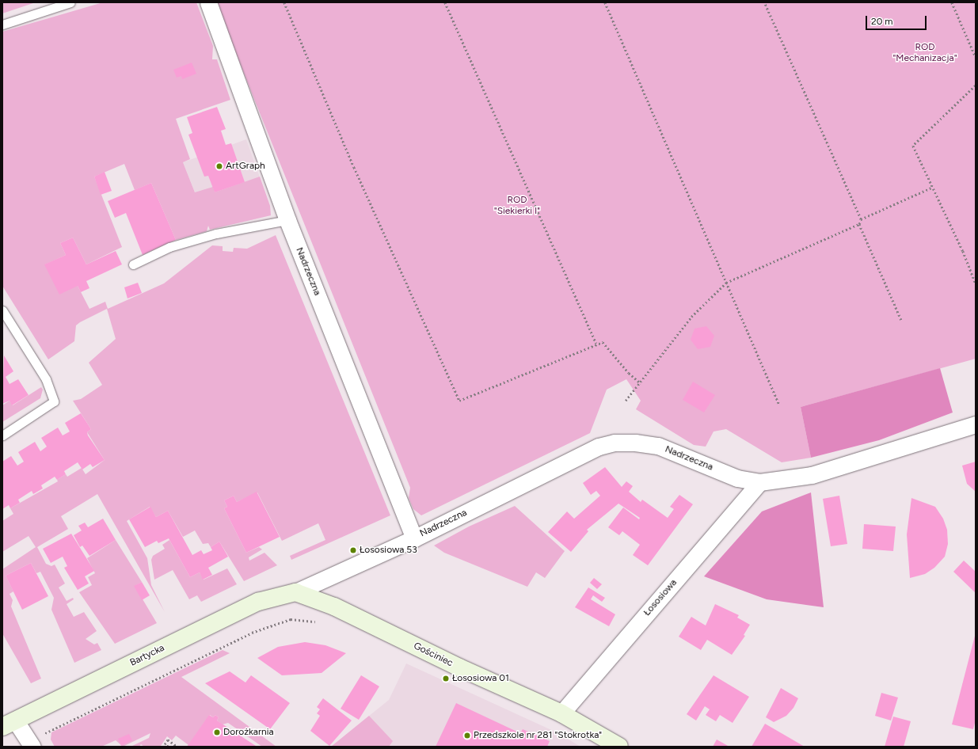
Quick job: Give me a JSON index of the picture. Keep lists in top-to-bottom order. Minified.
{"streets":{"street":["Nadrzeczna","Łososiowa","Gościniec","Bartycka"]},"crossings":[["Nadrzeczna","Łososiowa"],["Nadrzeczna","Gościniec"],["Nadrzeczna","Bartycka"],["Łososiowa","Gościniec"],["Gościniec","Bartycka"]],"parks":["ROD \"Mechanizacja\"","ROD \"Siekierki I\""],"places":["ArtGraph","Łososiowa 53","Łososiowa 01","Dorożkarnia","Przedszkole nr 281 \"Stokrotka\""],"scale_bar":"20 m"}
